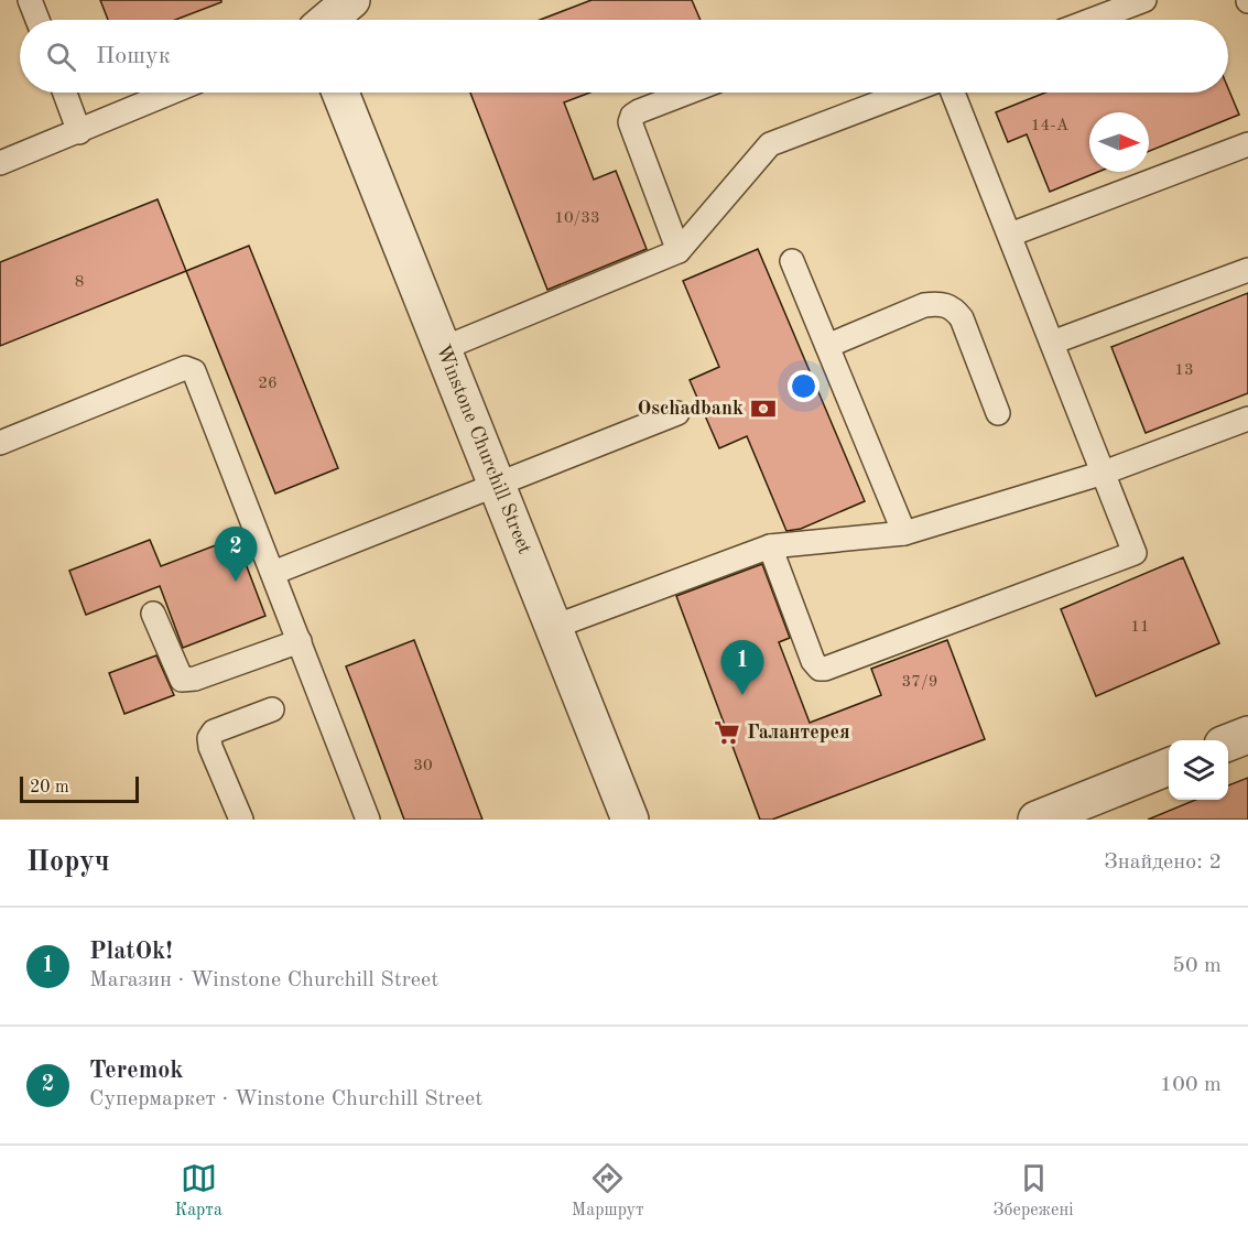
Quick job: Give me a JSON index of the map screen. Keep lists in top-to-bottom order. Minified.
{"streets":{"street":["Winstone Churchill Street"]},"places":{"bank":["Oschadbank"],"supermarket":["Галантерея"]},"house_numbers":["14-А","10/33","8","13","26","11","37/9","30"],"scale_bar":"20 m","north":"right","page":{"search":"Пошук","pins":["2","1"],"scale":"20 m","heading":["Поруч","Знайдено: 2"],"list":[{"mark":"1","name":"PlatOk!","note":"Магазин · Winstone Churchill Street","value":"50 m"},{"mark":"2","name":"Teremok","note":"Супермаркет · Winstone Churchill Street","value":"100 m"}],"nav":["Карта","Маршрут","Збережені"]}}
